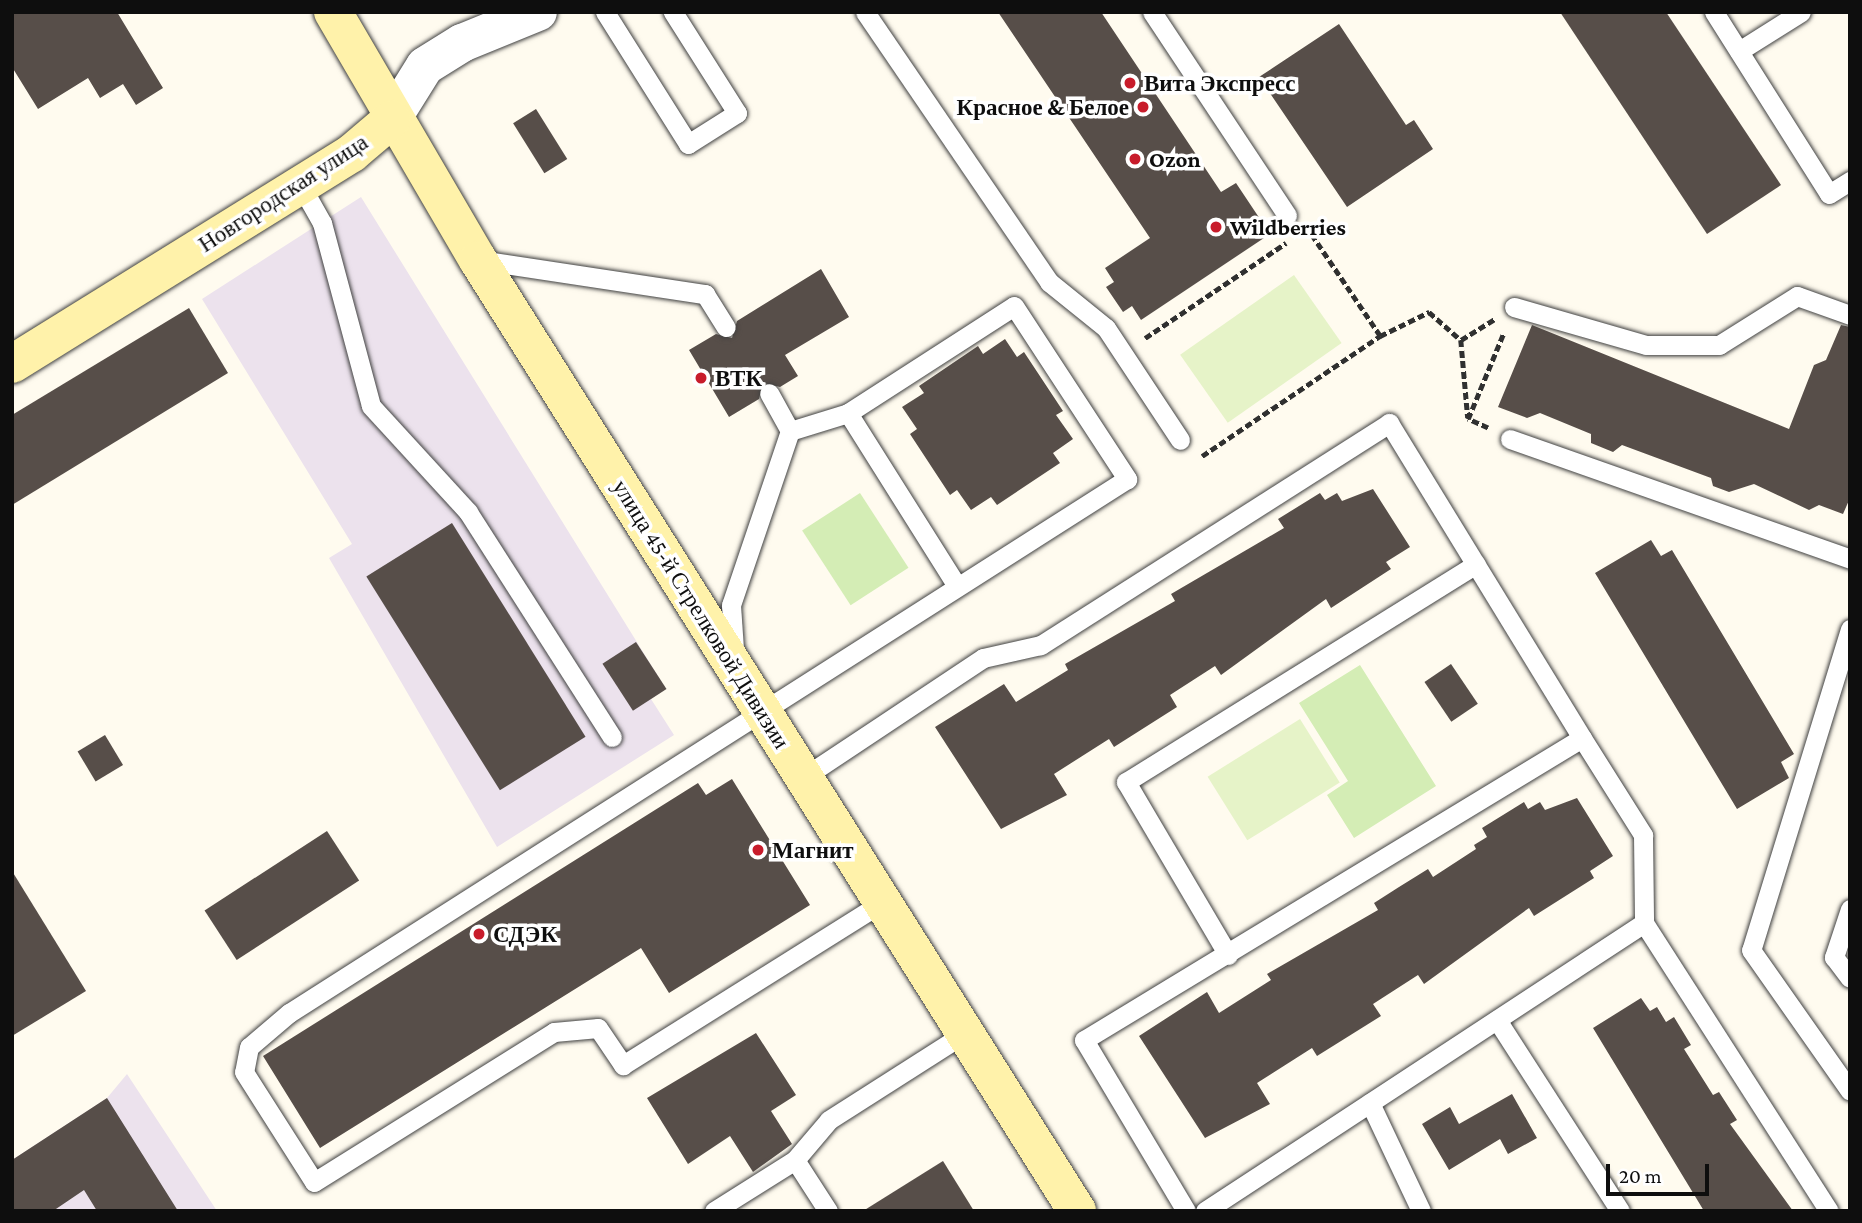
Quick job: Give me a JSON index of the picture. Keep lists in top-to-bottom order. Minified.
{"streets":{"main road":["Новгородская улица","улица 45-й Стрелковой Дивизии"]},"crossings":[["Новгородская улица","улица 45-й Стрелковой Дивизии"]],"places":["Вита Экспресс","Красное & Белое","Ozon","Wildberries","ВТК","Магнит","СДЭК"],"scale_bar":"20 m"}
